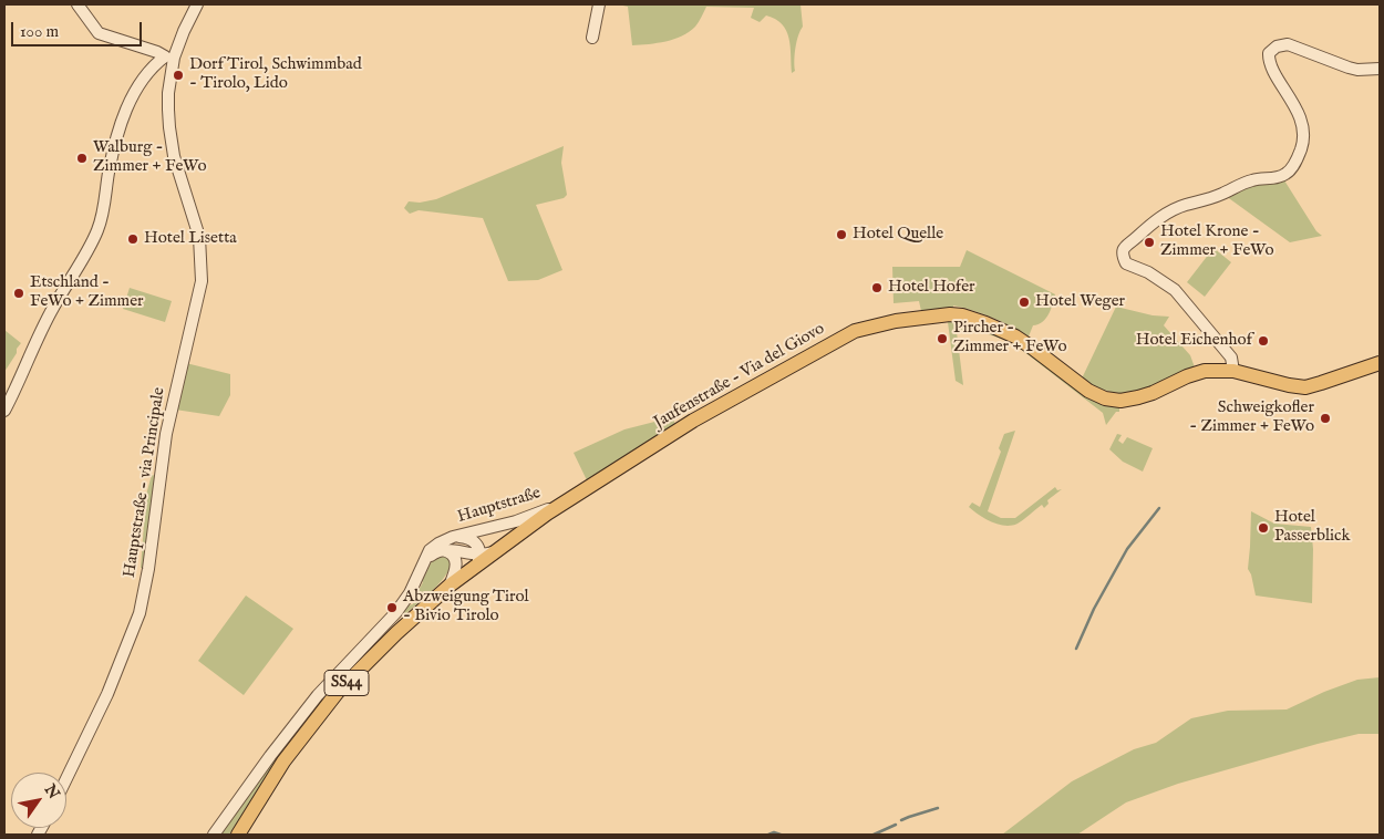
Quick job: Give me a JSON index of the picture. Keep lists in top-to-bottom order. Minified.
{"streets":{"main road":["Jaufenstraße - Via del Giovo","SS44"],"street":["Hauptstraße - via Principale","Hauptstraße"]},"crossings":[["Jaufenstraße - Via del Giovo","Hauptstraße"]],"places":["Dorf Tirol, Schwimmbad - Tirolo, Lido","Walburg - Zimmer + FeWo","Hotel Quelle","Hotel Lisetta","Hotel Krone - Zimmer + FeWo","Hotel Hofer","Etschland - FeWo + Zimmer","Hotel Weger","Pircher - Zimmer + FeWo","Hotel Eichenhof","Schweigkofler - Zimmer + FeWo","Hotel Passerblick","Abzweigung Tirol - Bivio Tirolo"],"scale_bar":"100 m","north":"top right"}
